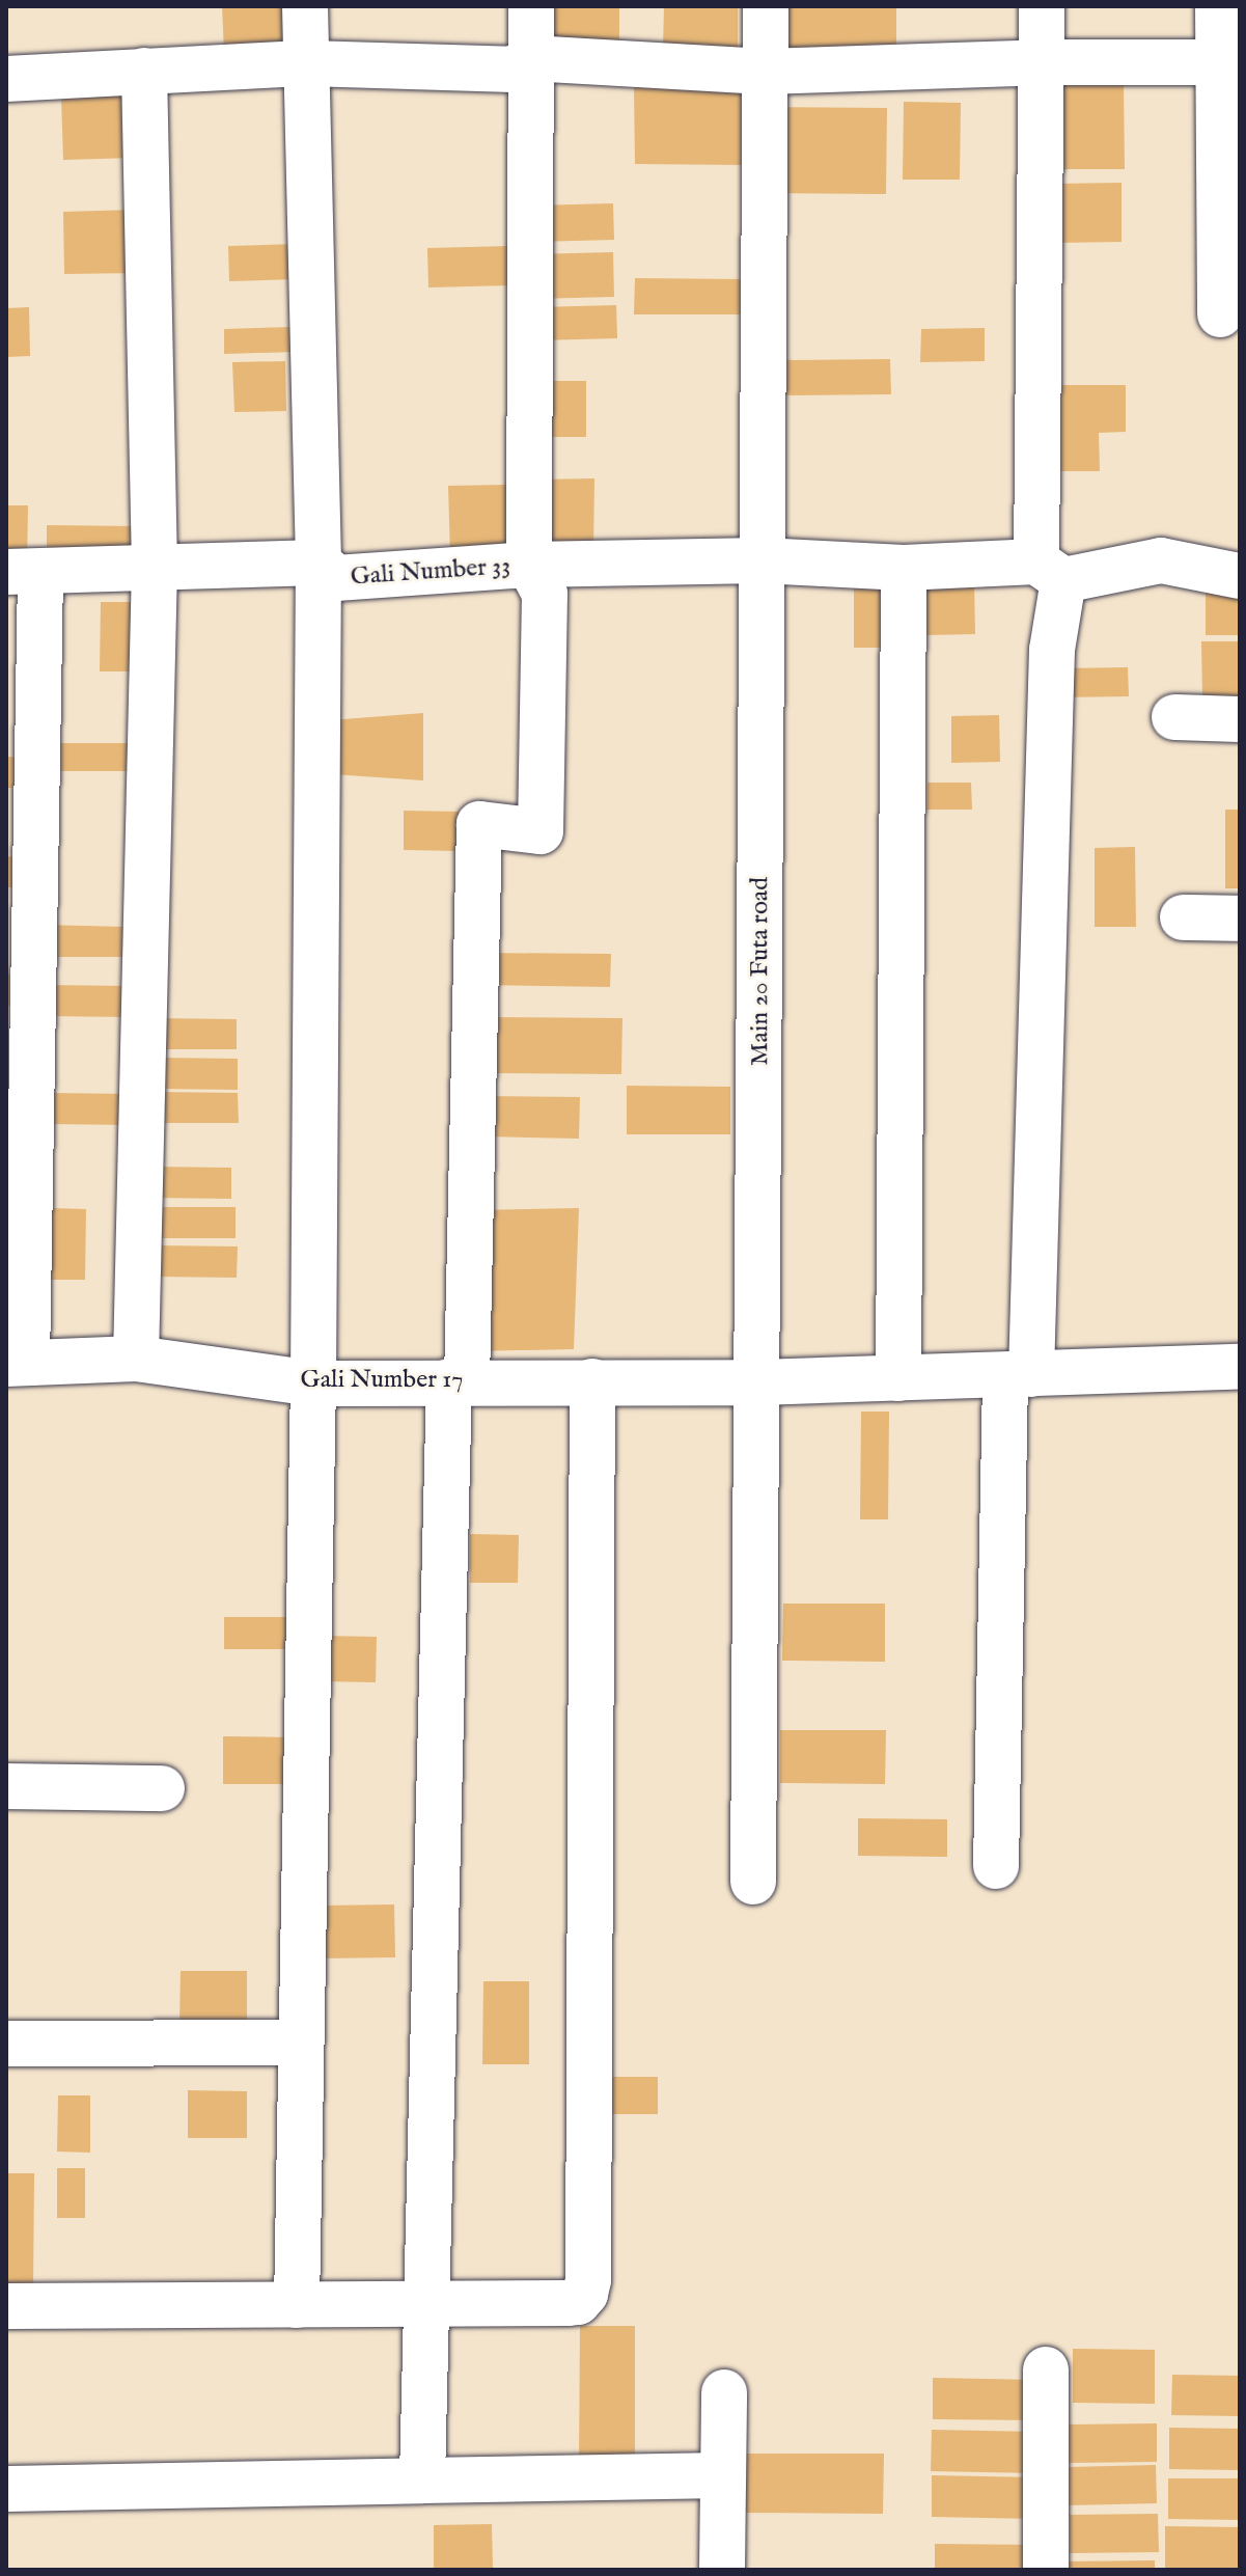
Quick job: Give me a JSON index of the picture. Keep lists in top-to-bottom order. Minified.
{"streets":{"street":["Gali Number 33","Main 20 Futa road","Gali Number 17"]},"crossings":[["Gali Number 33","Main 20 Futa road"],["Main 20 Futa road","Gali Number 17"]]}
